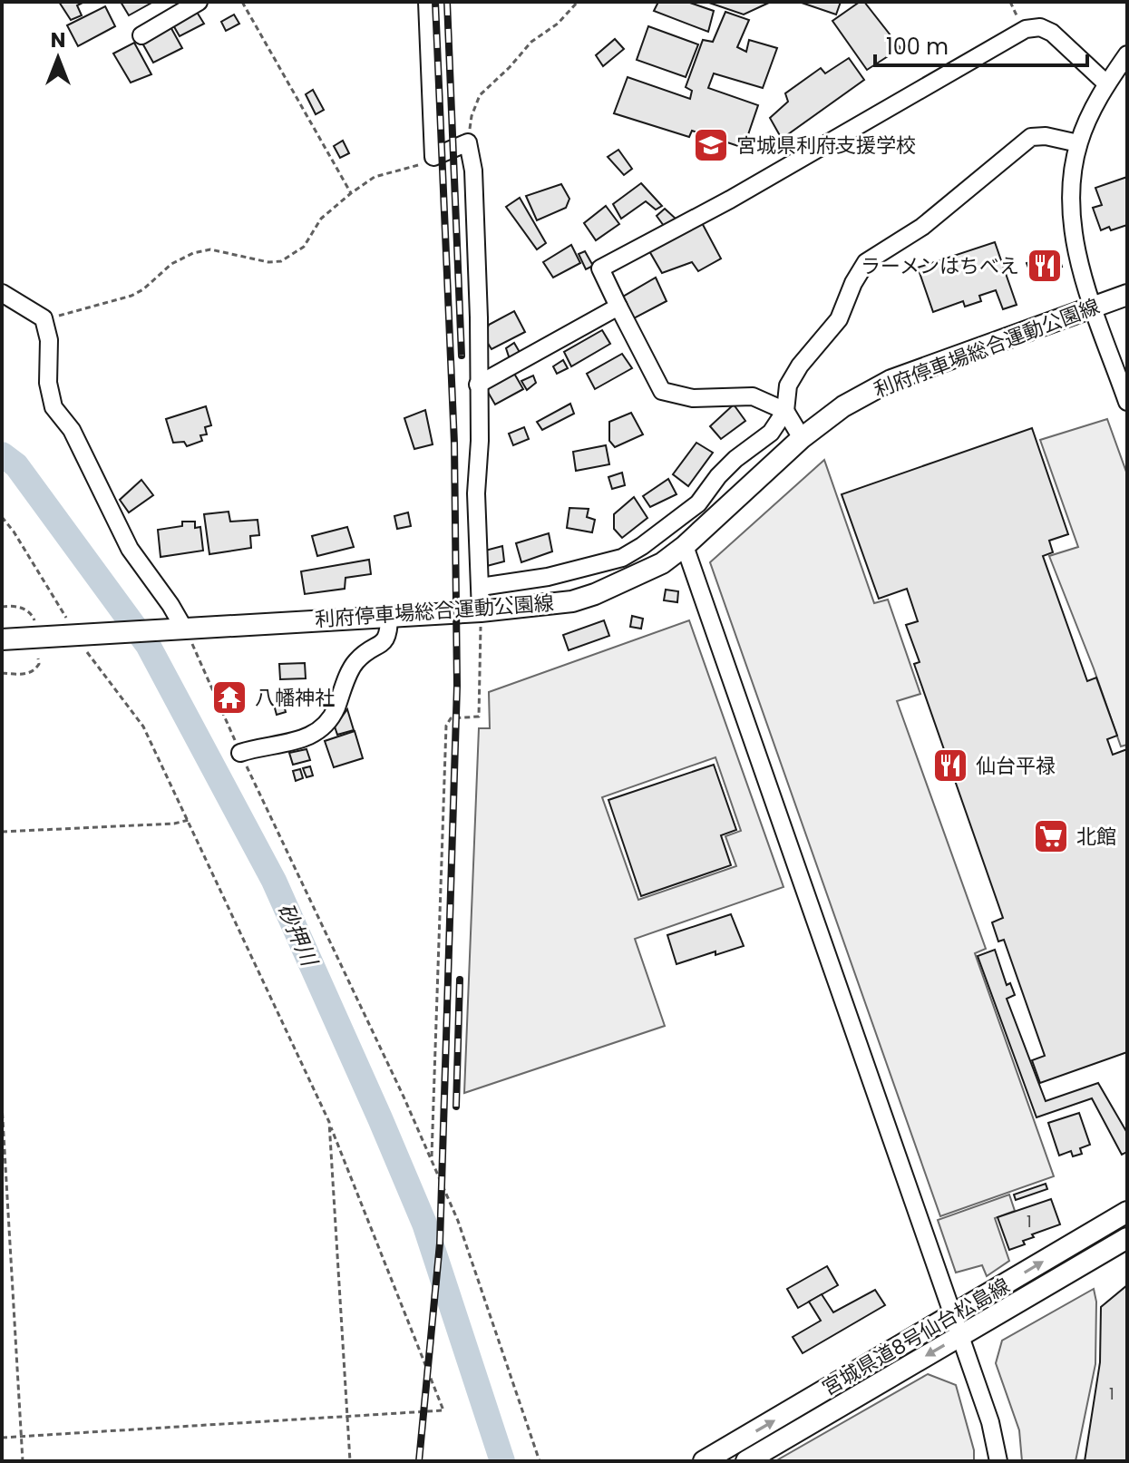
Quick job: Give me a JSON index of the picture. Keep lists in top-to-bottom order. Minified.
{"streets":{"main road":["利府停車場総合運動公園線","宮城県道8号仙台松島線"]},"water":["砂押川"],"places":{"school or university":["宮城県利府支援学校"],"restaurant":["ラーメンはちべえ","仙台平禄"],"temple":["八幡神社"],"supermarket":["北館"]},"house_numbers":["1","1"],"scale_bar":"100 m","north":"top"}
